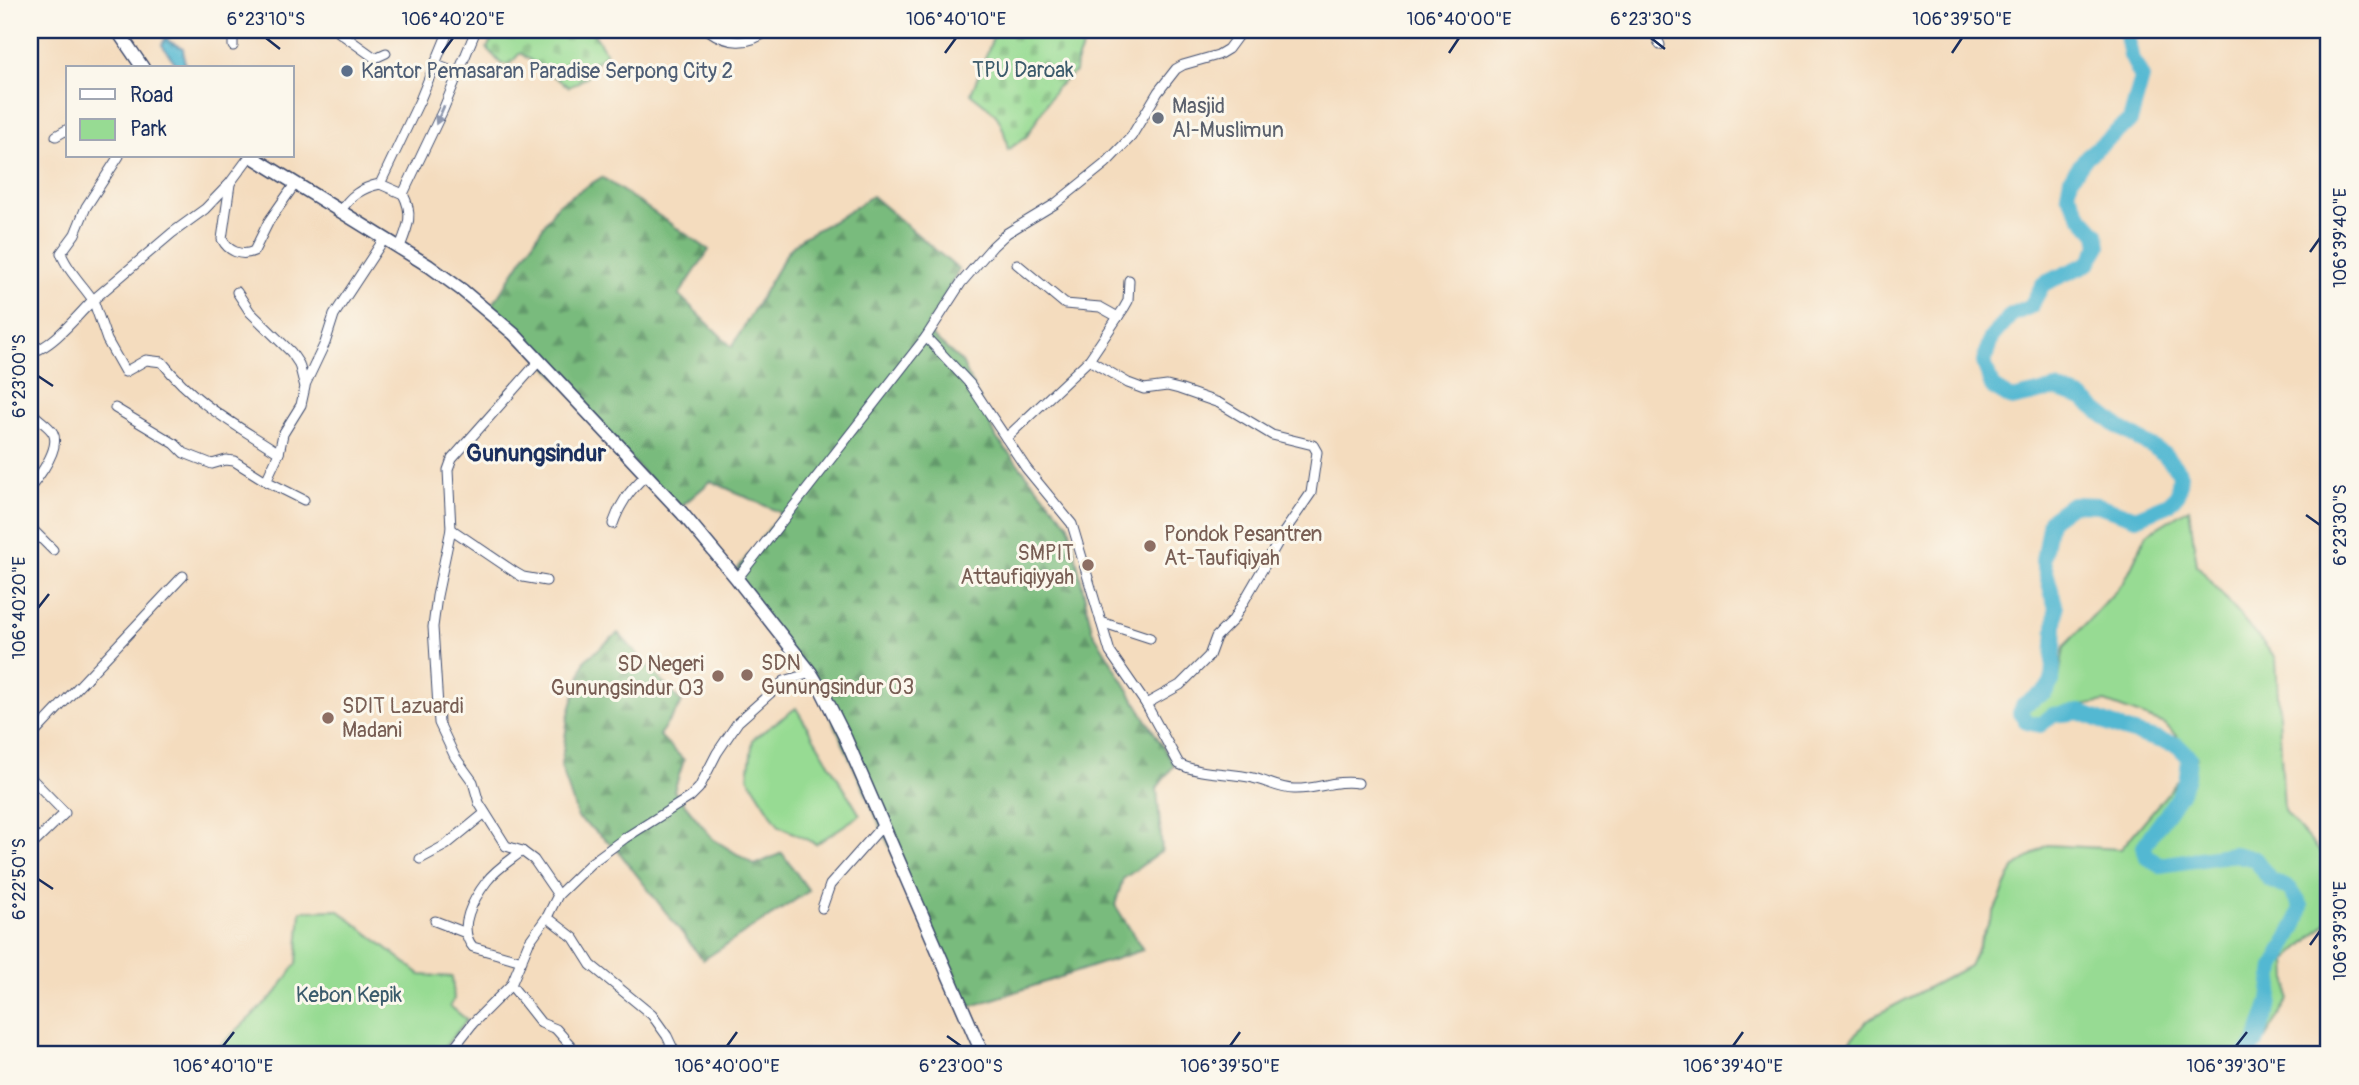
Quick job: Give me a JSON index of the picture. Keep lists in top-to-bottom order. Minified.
{"districts":["Gunungsindur"],"parks":["TPU Daroak","Kebon Kepik"],"places":["Kantor Pemasaran Paradise Serpong City 2","Masjid Al-Muslimun","Pondok Pesantren At-Taufiqiyah","SMPIT Attaufiqiyyah","SDN Gunungsindur 03","SD Negeri Gunungsindur 03","SDIT Lazuardi Madani"],"legend":["Road","Park"],"coordinates":["6°23'10\"S","106°40'20\"E","106°40'10\"E","106°40'00\"E","6°23'30\"S","106°39'50\"E","106°39'40\"E","6°23'00\"S","6°22'50\"S","106°39'30\"E"]}
